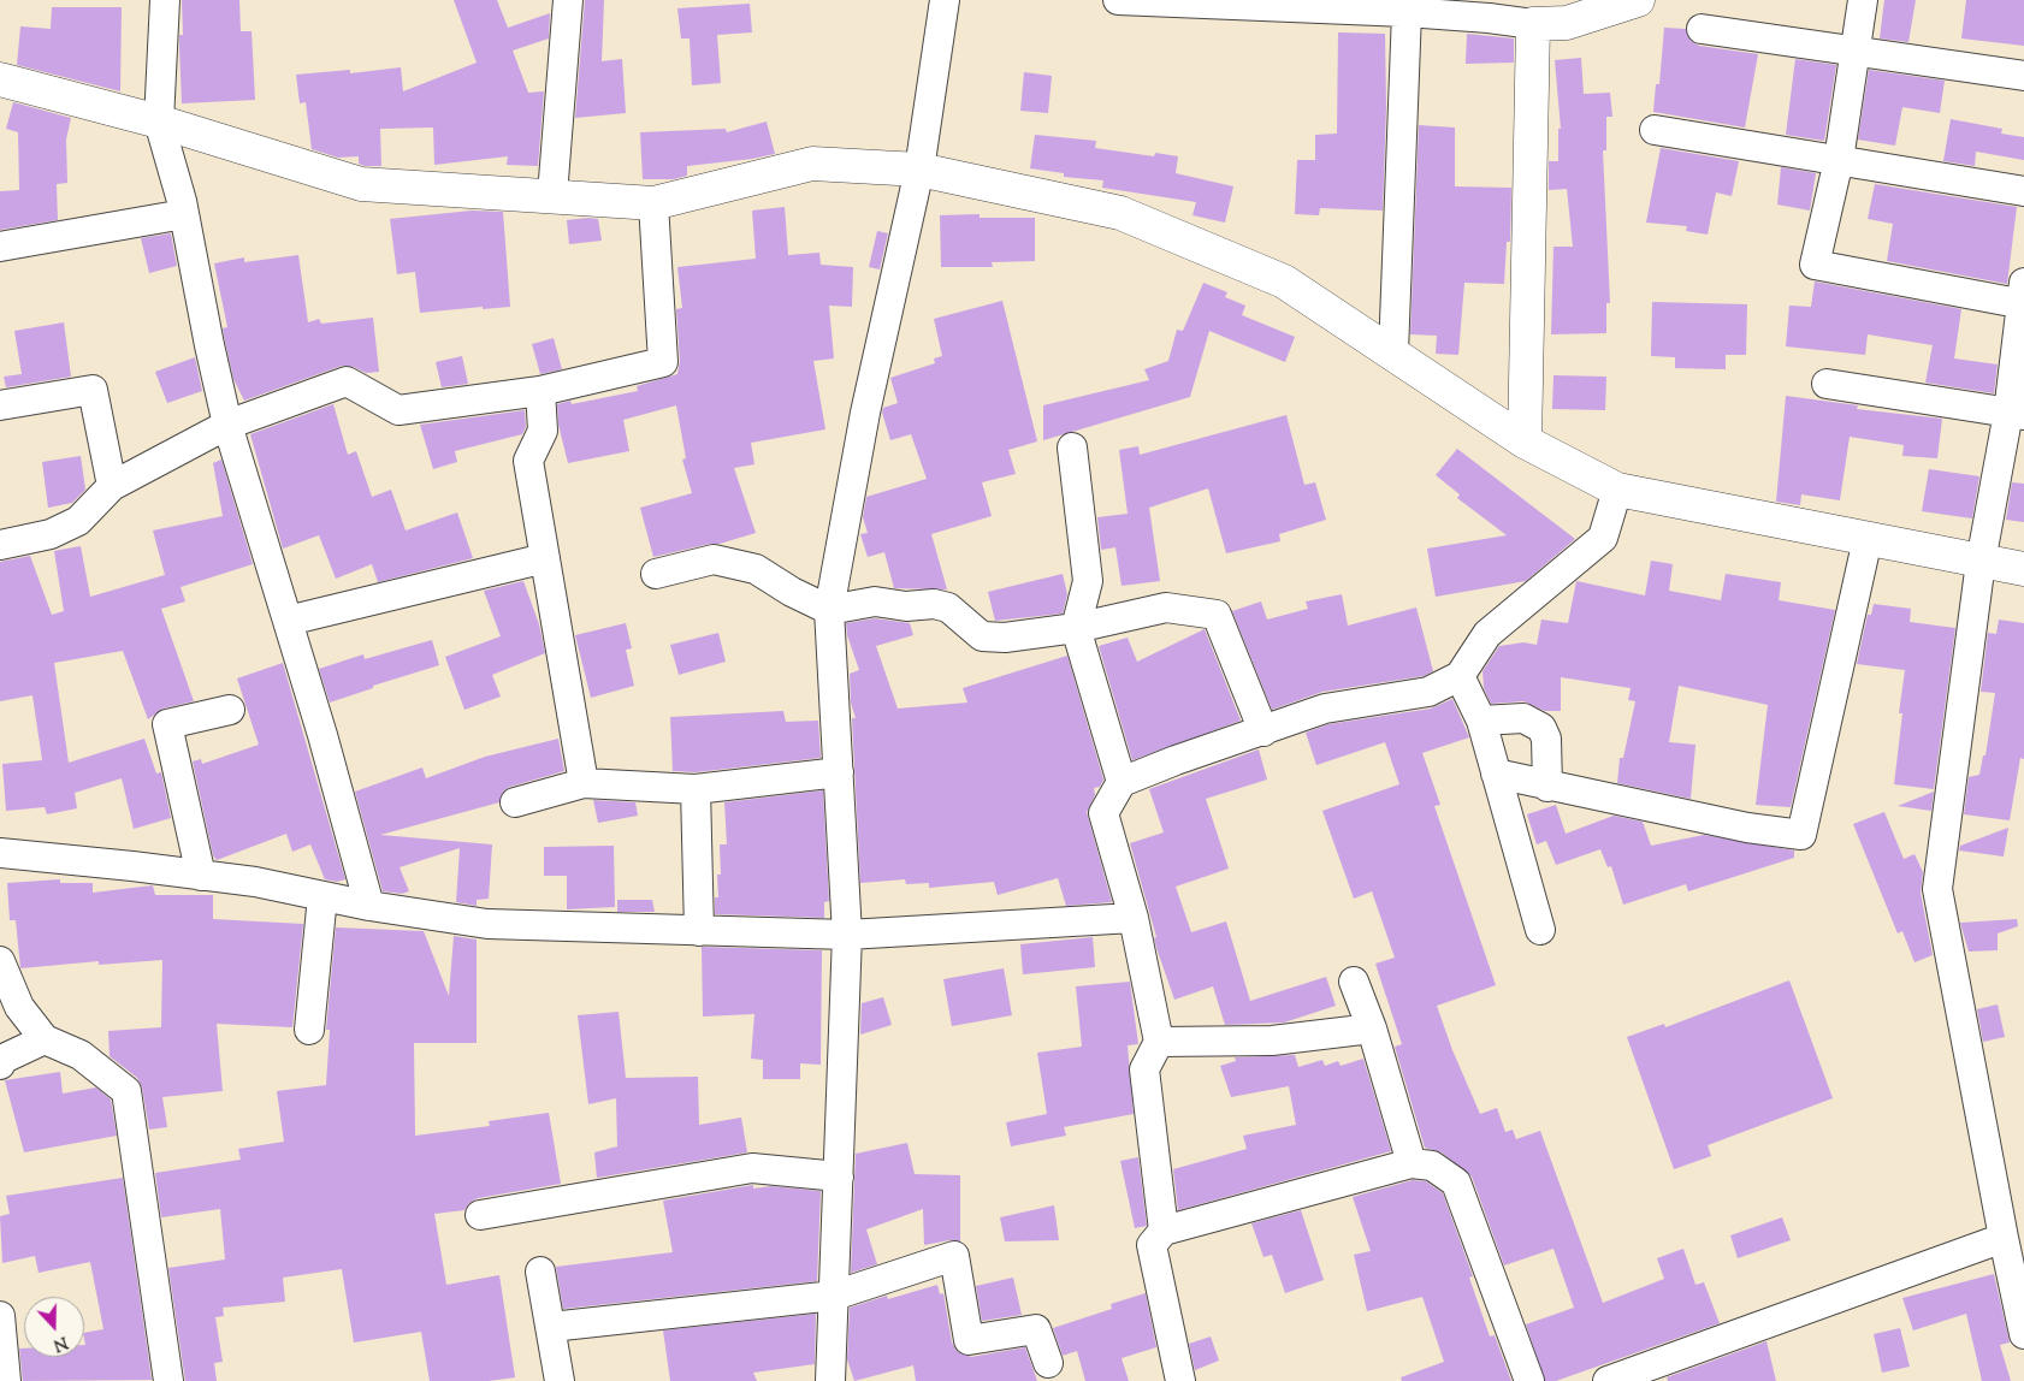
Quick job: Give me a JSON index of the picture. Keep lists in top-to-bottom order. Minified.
{"north":"bottom"}
